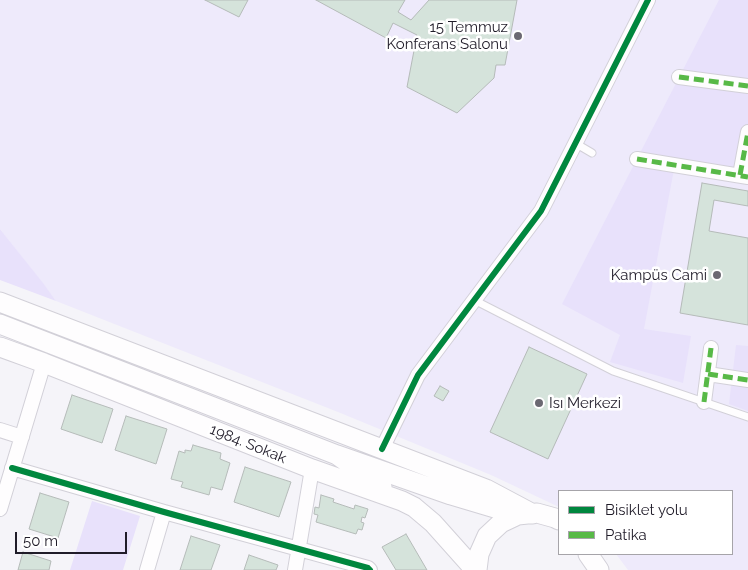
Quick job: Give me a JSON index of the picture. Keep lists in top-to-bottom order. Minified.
{"streets":{"main road":["1984. Sokak"]},"places":["15 Temmuz Konferans Salonu","Kampüs Cami","Isı Merkezi"],"legend":["Bisiklet yolu","Patika"],"scale_bar":"50 m"}
